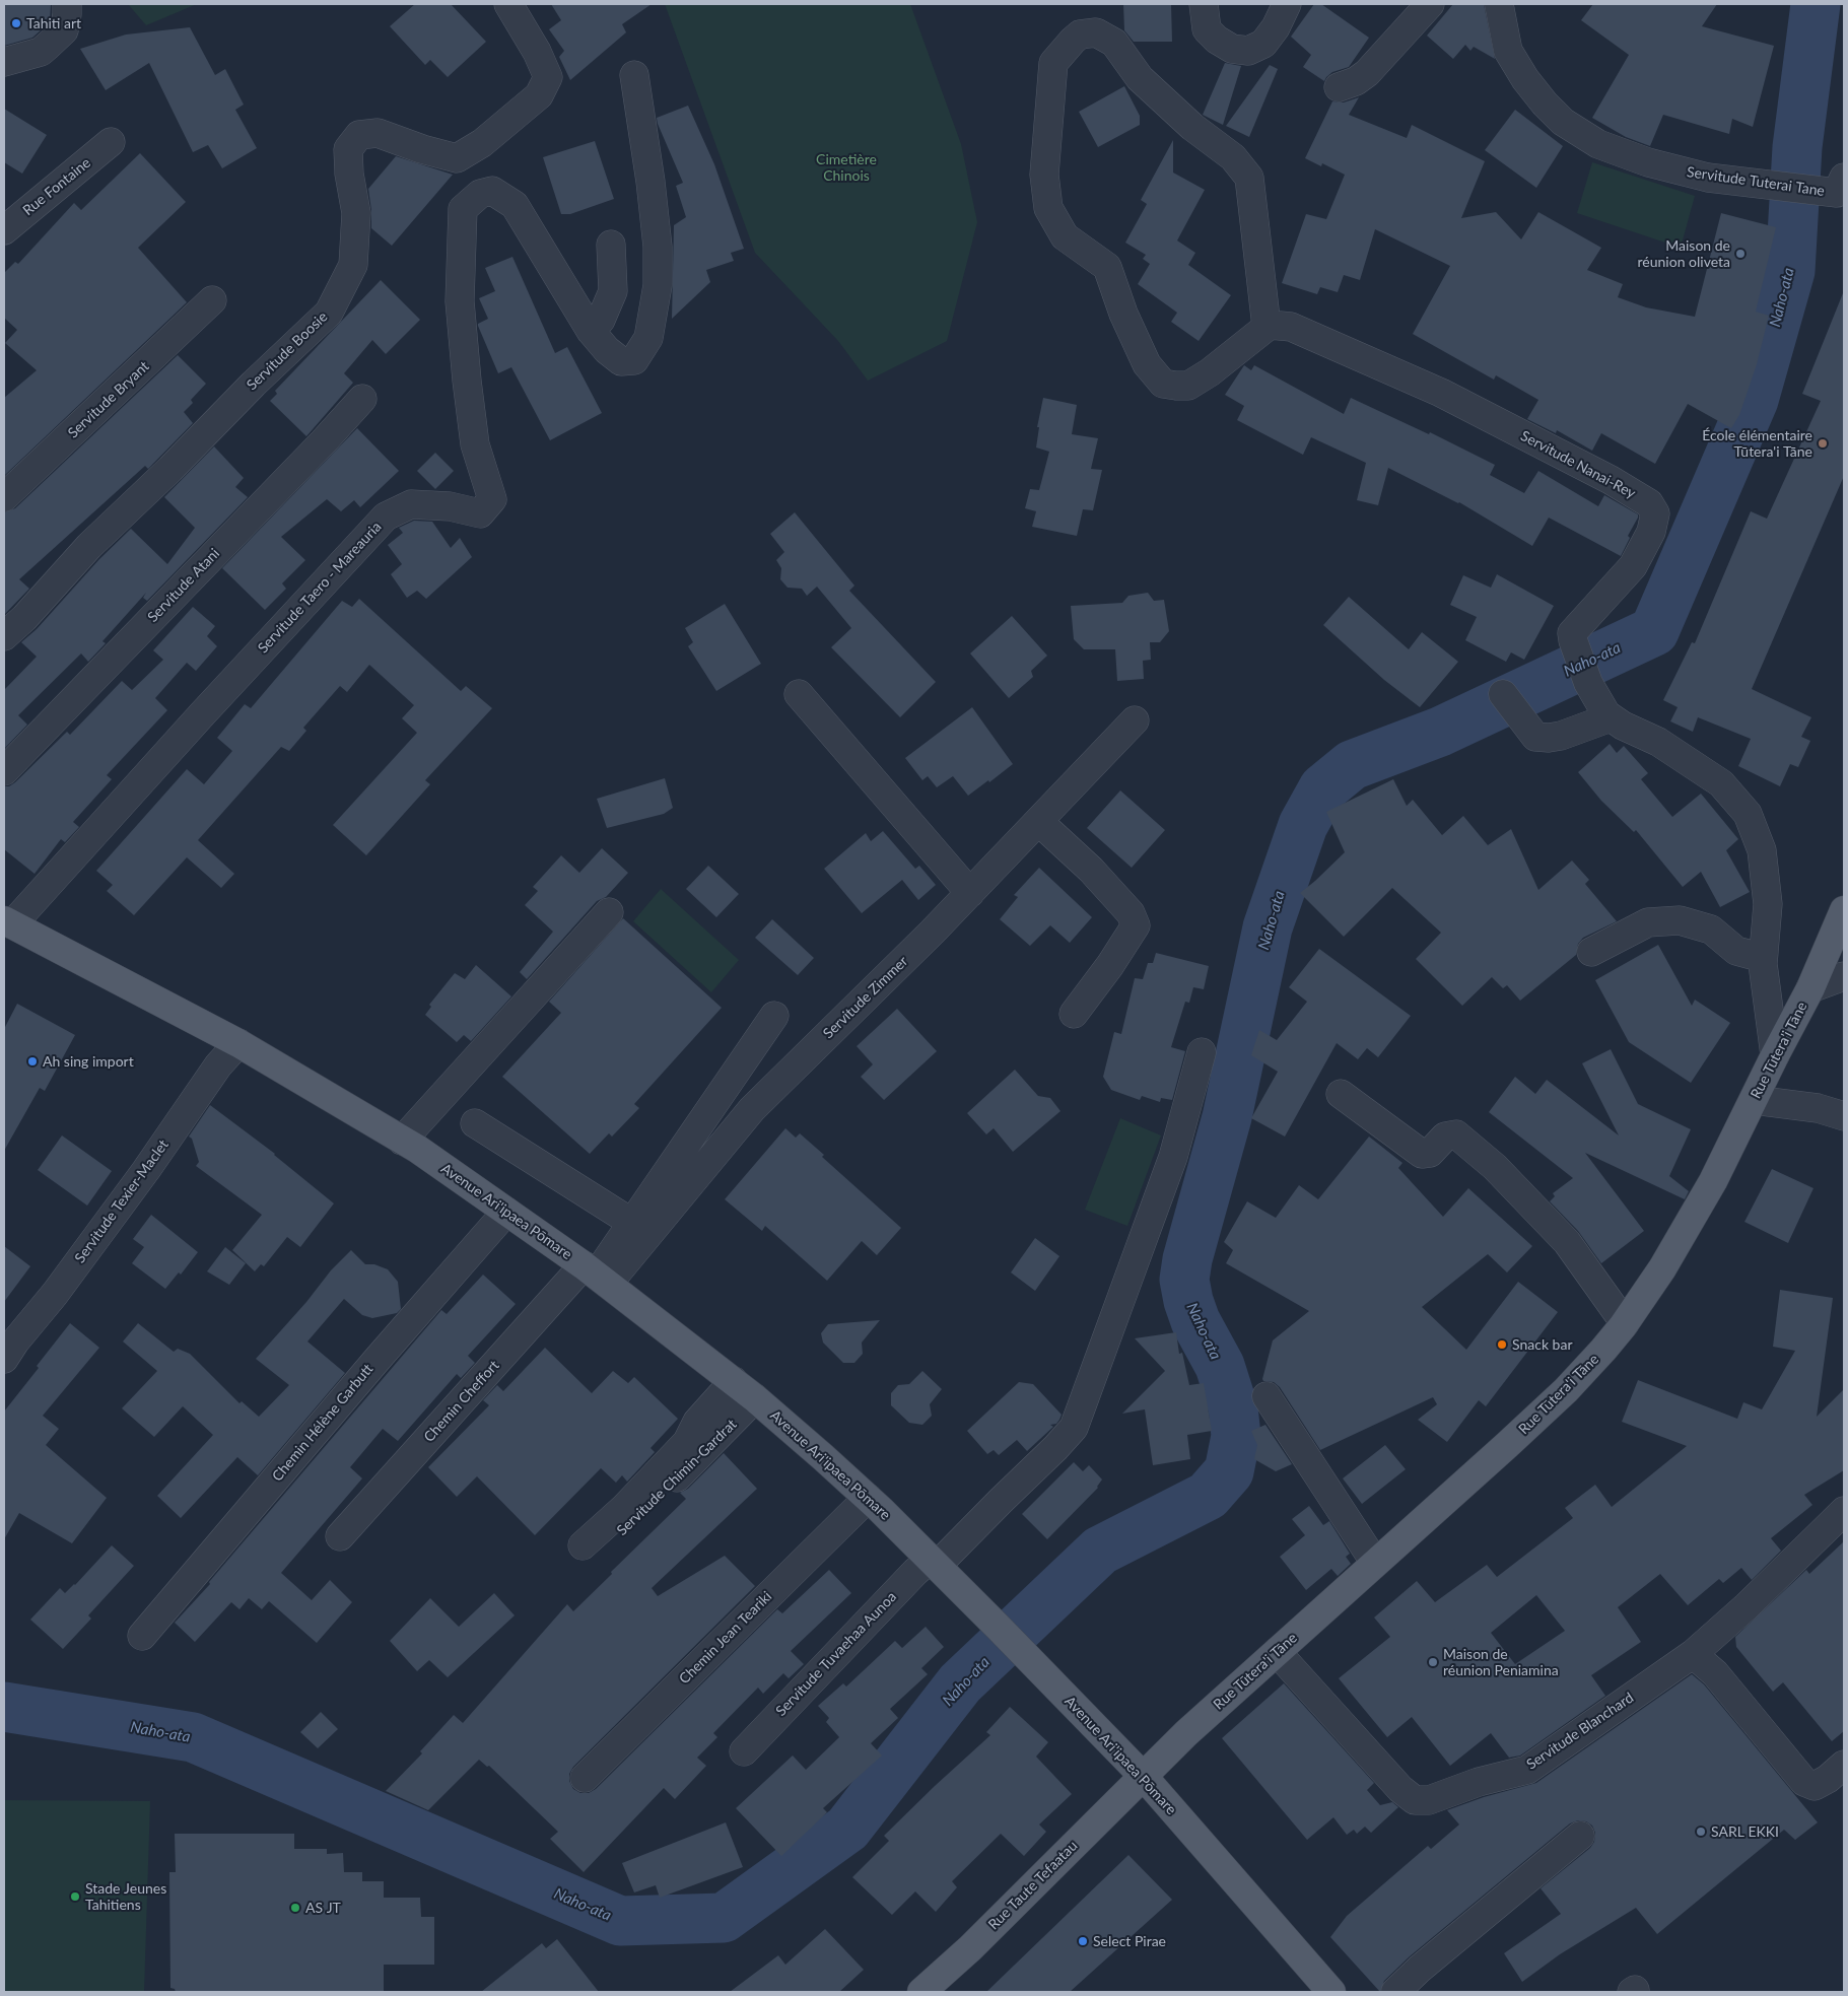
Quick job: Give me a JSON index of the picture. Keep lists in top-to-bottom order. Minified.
{"streets":{"main road":["Rue Tūtera'i Tāne","Avenue Ari'ipaea Pōmare","Rue Taute Tefaatau"],"street":["Servitude Tuterai Tane","Rue Fontaine","Servitude Boosie","Servitude Bryant","Servitude Nanai-Rey","Servitude Atani","Servitude Taero - Mareauria","Servitude Zimmer","Servitude Texier-Maclet","Chemin Cheffort","Chemin Hélène Garbutt","Servitude Chimin-Gardrat","Chemin Jean Teariki","Servitude Tuvaehaa Aunoa","Servitude Blanchard"]},"crossings":[["Servitude Taero - Mareauria","Avenue Ari'ipaea Pōmare"],["Servitude Zimmer","Avenue Ari'ipaea Pōmare"],["Servitude Zimmer","Chemin Cheffort"],["Rue Tūtera'i Tāne","Avenue Ari'ipaea Pōmare"],["Rue Tūtera'i Tāne","Servitude Blanchard"],["Rue Tūtera'i Tāne","Rue Taute Tefaatau"],["Servitude Texier-Maclet","Avenue Ari'ipaea Pōmare"],["Avenue Ari'ipaea Pōmare","Chemin Cheffort"],["Avenue Ari'ipaea Pōmare","Chemin Hélène Garbutt"],["Avenue Ari'ipaea Pōmare","Servitude Chimin-Gardrat"],["Avenue Ari'ipaea Pōmare","Chemin Jean Teariki"],["Avenue Ari'ipaea Pōmare","Servitude Tuvaehaa Aunoa"],["Avenue Ari'ipaea Pōmare","Rue Taute Tefaatau"]],"water":["Naho-ata"],"parks":["Cimetière Chinois"],"places":["Tahiti art","Maison de réunion oliveta","École élémentaire Tūtera'i Tāne","Ah sing import","Snack bar","Maison de réunion Peniamina","SARL EKKI","Stade Jeunes Tahitiens","AS JT","Select Pirae"]}
